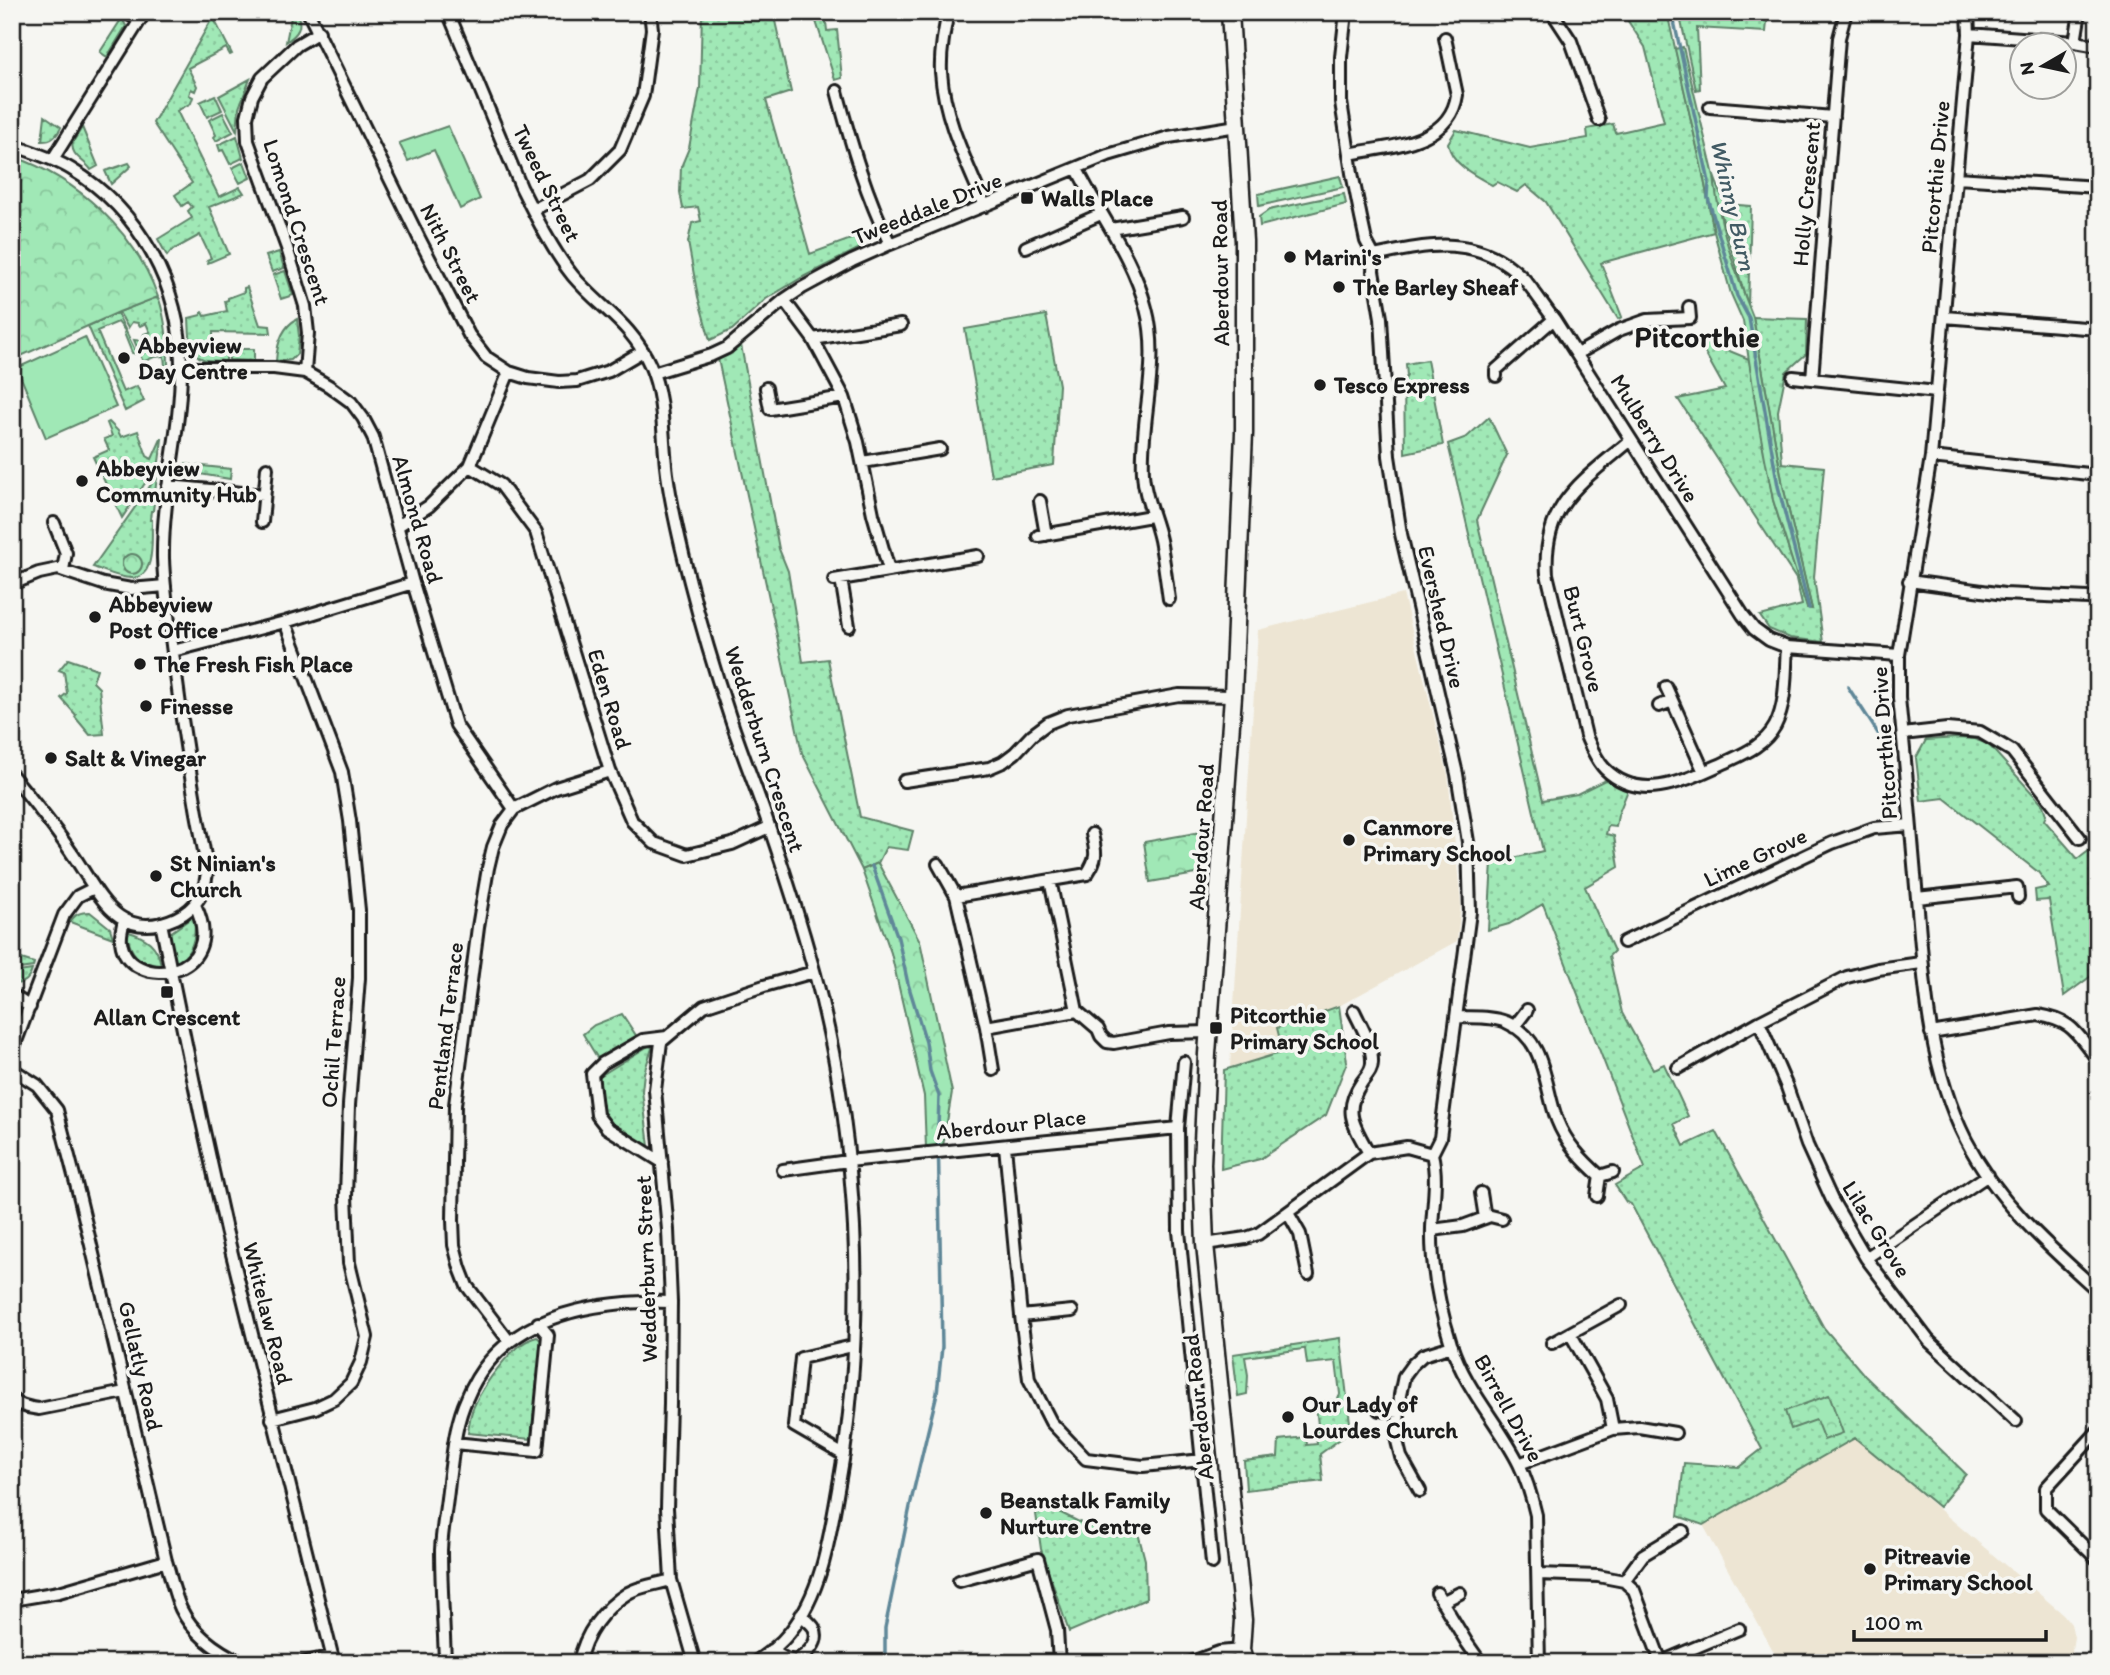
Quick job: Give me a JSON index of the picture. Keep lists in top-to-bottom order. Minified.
{"streets":{"main road":["Aberdour Road"],"street":["Pitcorthie Drive","Tweed Street","Holly Crescent","Tweeddale Drive","Lomond Crescent","Nith Street","Mulberry Drive","Almond Road","Evershed Drive","Burt Grove","Eden Road","Wedderburn Crescent","Lime Grove","Pentland Terrace","Ochil Terrace","Aberdour Place","Lilac Grove","Wedderburn Street","Whitelaw Road","Gellatly Road","Birrell Drive"]},"crossings":[["Pitcorthie Drive","Mulberry Drive"],["Pitcorthie Drive","Lime Grove"],["Tweed Street","Nith Street"],["Tweed Street","Wedderburn Crescent"],["Tweeddale Drive","Aberdour Road"],["Tweeddale Drive","Wedderburn Crescent"],["Lomond Crescent","Nith Street"],["Lomond Crescent","Almond Road"],["Nith Street","Wedderburn Crescent"],["Aberdour Road","Aberdour Place"],["Mulberry Drive","Evershed Drive"],["Mulberry Drive","Burt Grove"],["Almond Road","Pentland Terrace"],["Evershed Drive","Birrell Drive"],["Eden Road","Wedderburn Crescent"],["Wedderburn Crescent","Aberdour Place"],["Ochil Terrace","Whitelaw Road"]],"districts":["Pitcorthie"],"water":["Whinny Burn"],"places":{"transit":["Walls Place","Allan Crescent","Pitcorthie Primary School"],"other":["Marini's","The Barley Sheaf","Abbeyview Day Centre","Tesco Express","Abbeyview Community Hub","Abbeyview Post Office","The Fresh Fish Place","Finesse","Salt & Vinegar","Canmore Primary School","St Ninian's Church","Our Lady of Lourdes Church","Beanstalk Family Nurture Centre","Pitreavie Primary School"]},"scale_bar":"100 m","north":"left"}
